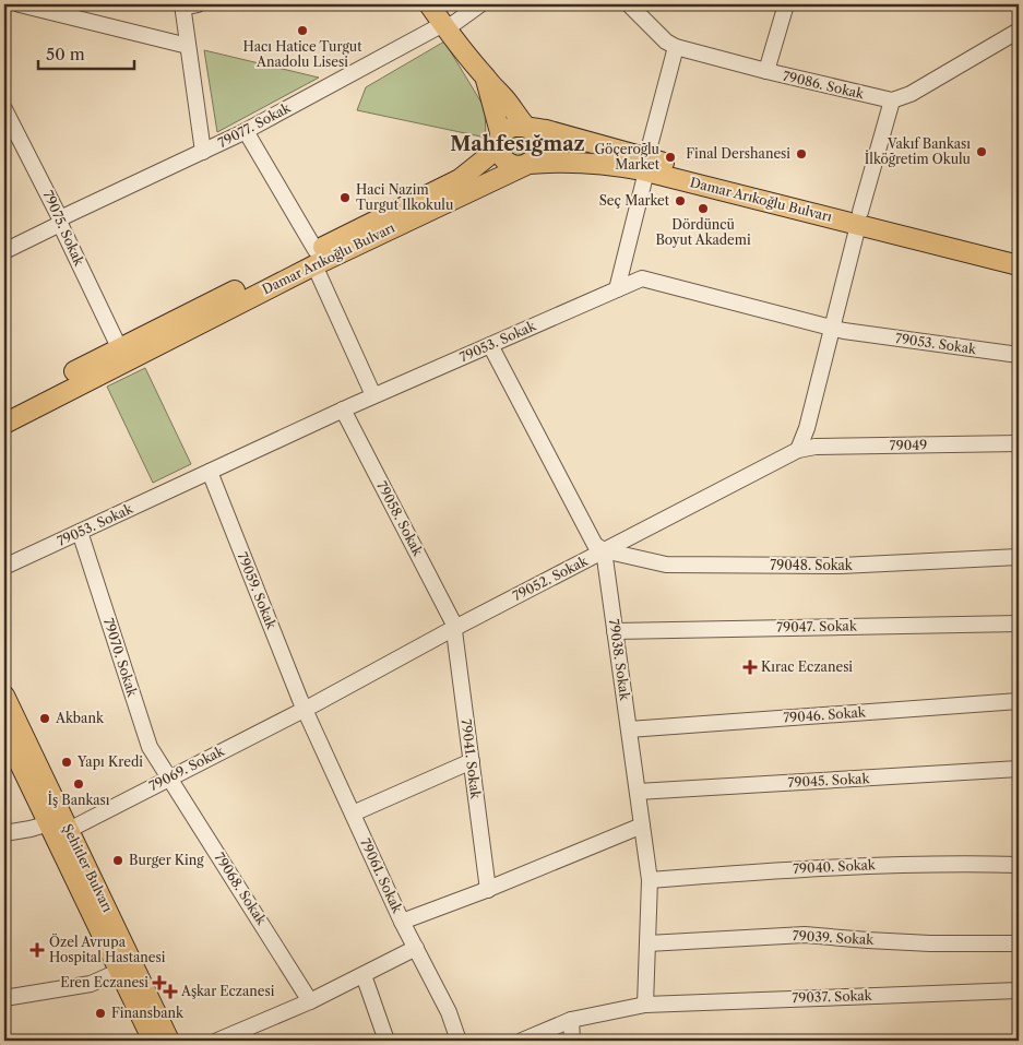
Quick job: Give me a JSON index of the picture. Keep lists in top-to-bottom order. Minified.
{"streets":{"main road":["Damar Arıkoğlu Bulvarı","Şehitler Bulvarı"],"street":["79086. Sokak","79077. Sokak","79075. Sokak","79053. Sokak","79049","79058. Sokak","79048. Sokak","79052. Sokak","79059. Sokak","79047. Sokak","79070. Sokak","79038. Sokak","79046. Sokak","79041. Sokak","79069. Sokak","79045. Sokak","79040. Sokak","79061. Sokak","79068. Sokak","79039. Sokak","79037. Sokak"]},"crossings":[["79077. Sokak","79075. Sokak"],["Damar Arıkoğlu Bulvarı","79075. Sokak"],["79053. Sokak","79058. Sokak"],["79053. Sokak","79059. Sokak"],["79053. Sokak","79070. Sokak"],["79049","79052. Sokak"],["79058. Sokak","79052. Sokak"],["79058. Sokak","79041. Sokak"],["79048. Sokak","79052. Sokak"],["79048. Sokak","79038. Sokak"],["79052. Sokak","79059. Sokak"],["79052. Sokak","79038. Sokak"],["79052. Sokak","79041. Sokak"],["79052. Sokak","79069. Sokak"],["79052. Sokak","79061. Sokak"],["79059. Sokak","79069. Sokak"],["79059. Sokak","79061. Sokak"],["79047. Sokak","79038. Sokak"],["79070. Sokak","79069. Sokak"],["79070. Sokak","79068. Sokak"],["79038. Sokak","79046. Sokak"],["79038. Sokak","79045. Sokak"],["79038. Sokak","79040. Sokak"],["79038. Sokak","79039. Sokak"],["79038. Sokak","79037. Sokak"],["79069. Sokak","Şehitler Bulvarı"],["79069. Sokak","79061. Sokak"],["79069. Sokak","79068. Sokak"]],"districts":["Mahfesığmaz"],"places":{"other":["Hacı Hatice Turgut Anadolu Lisesi","Vakıf Bankası İlköğretim Okulu","Final Dershanesi","Göçeroğlu Market","Haci Nazim Turgut Ilkokulu","Seç Market","Dördüncü Boyut Akademi","Akbank","Yapı Kredi","İş Bankası","Burger King","Finansbank"],"health":["Kırac Eczanesi","Özel Avrupa Hospital Hastanesi","Eren Eczanesi","Aşkar Eczanesi"]},"scale_bar":"50 m"}
